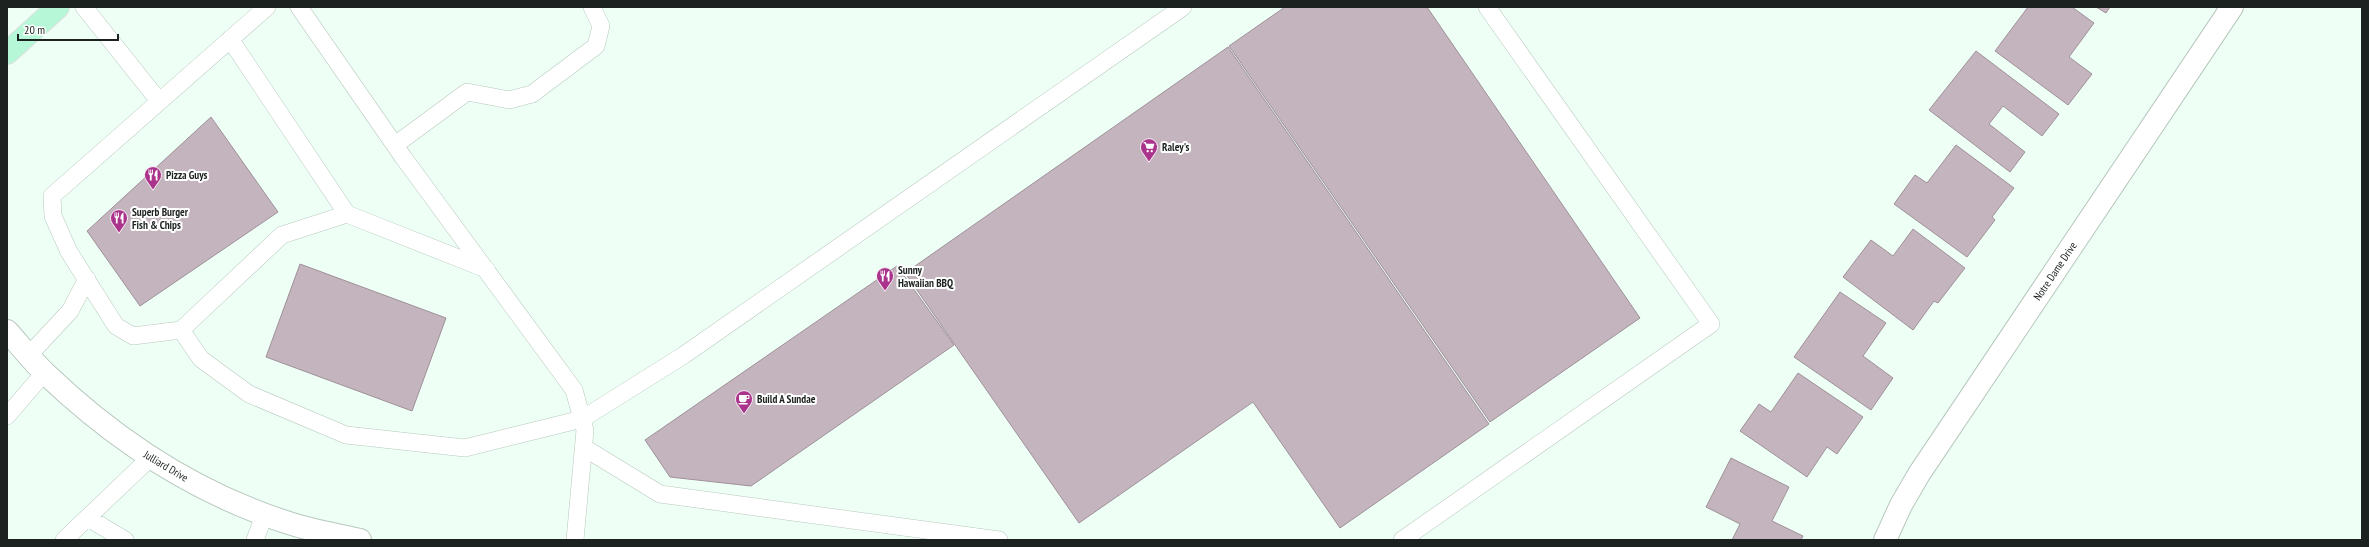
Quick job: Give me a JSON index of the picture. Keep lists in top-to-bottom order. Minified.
{"streets":{"street":["Notre Dame Drive","Julliard Drive"]},"places":{"supermarket":["Raley's"],"restaurant":["Pizza Guys","Superb Burger Fish & Chips","Sunny Hawaiian BBQ"],"cafe":["Build A Sundae"]},"scale_bar":"20 m"}
